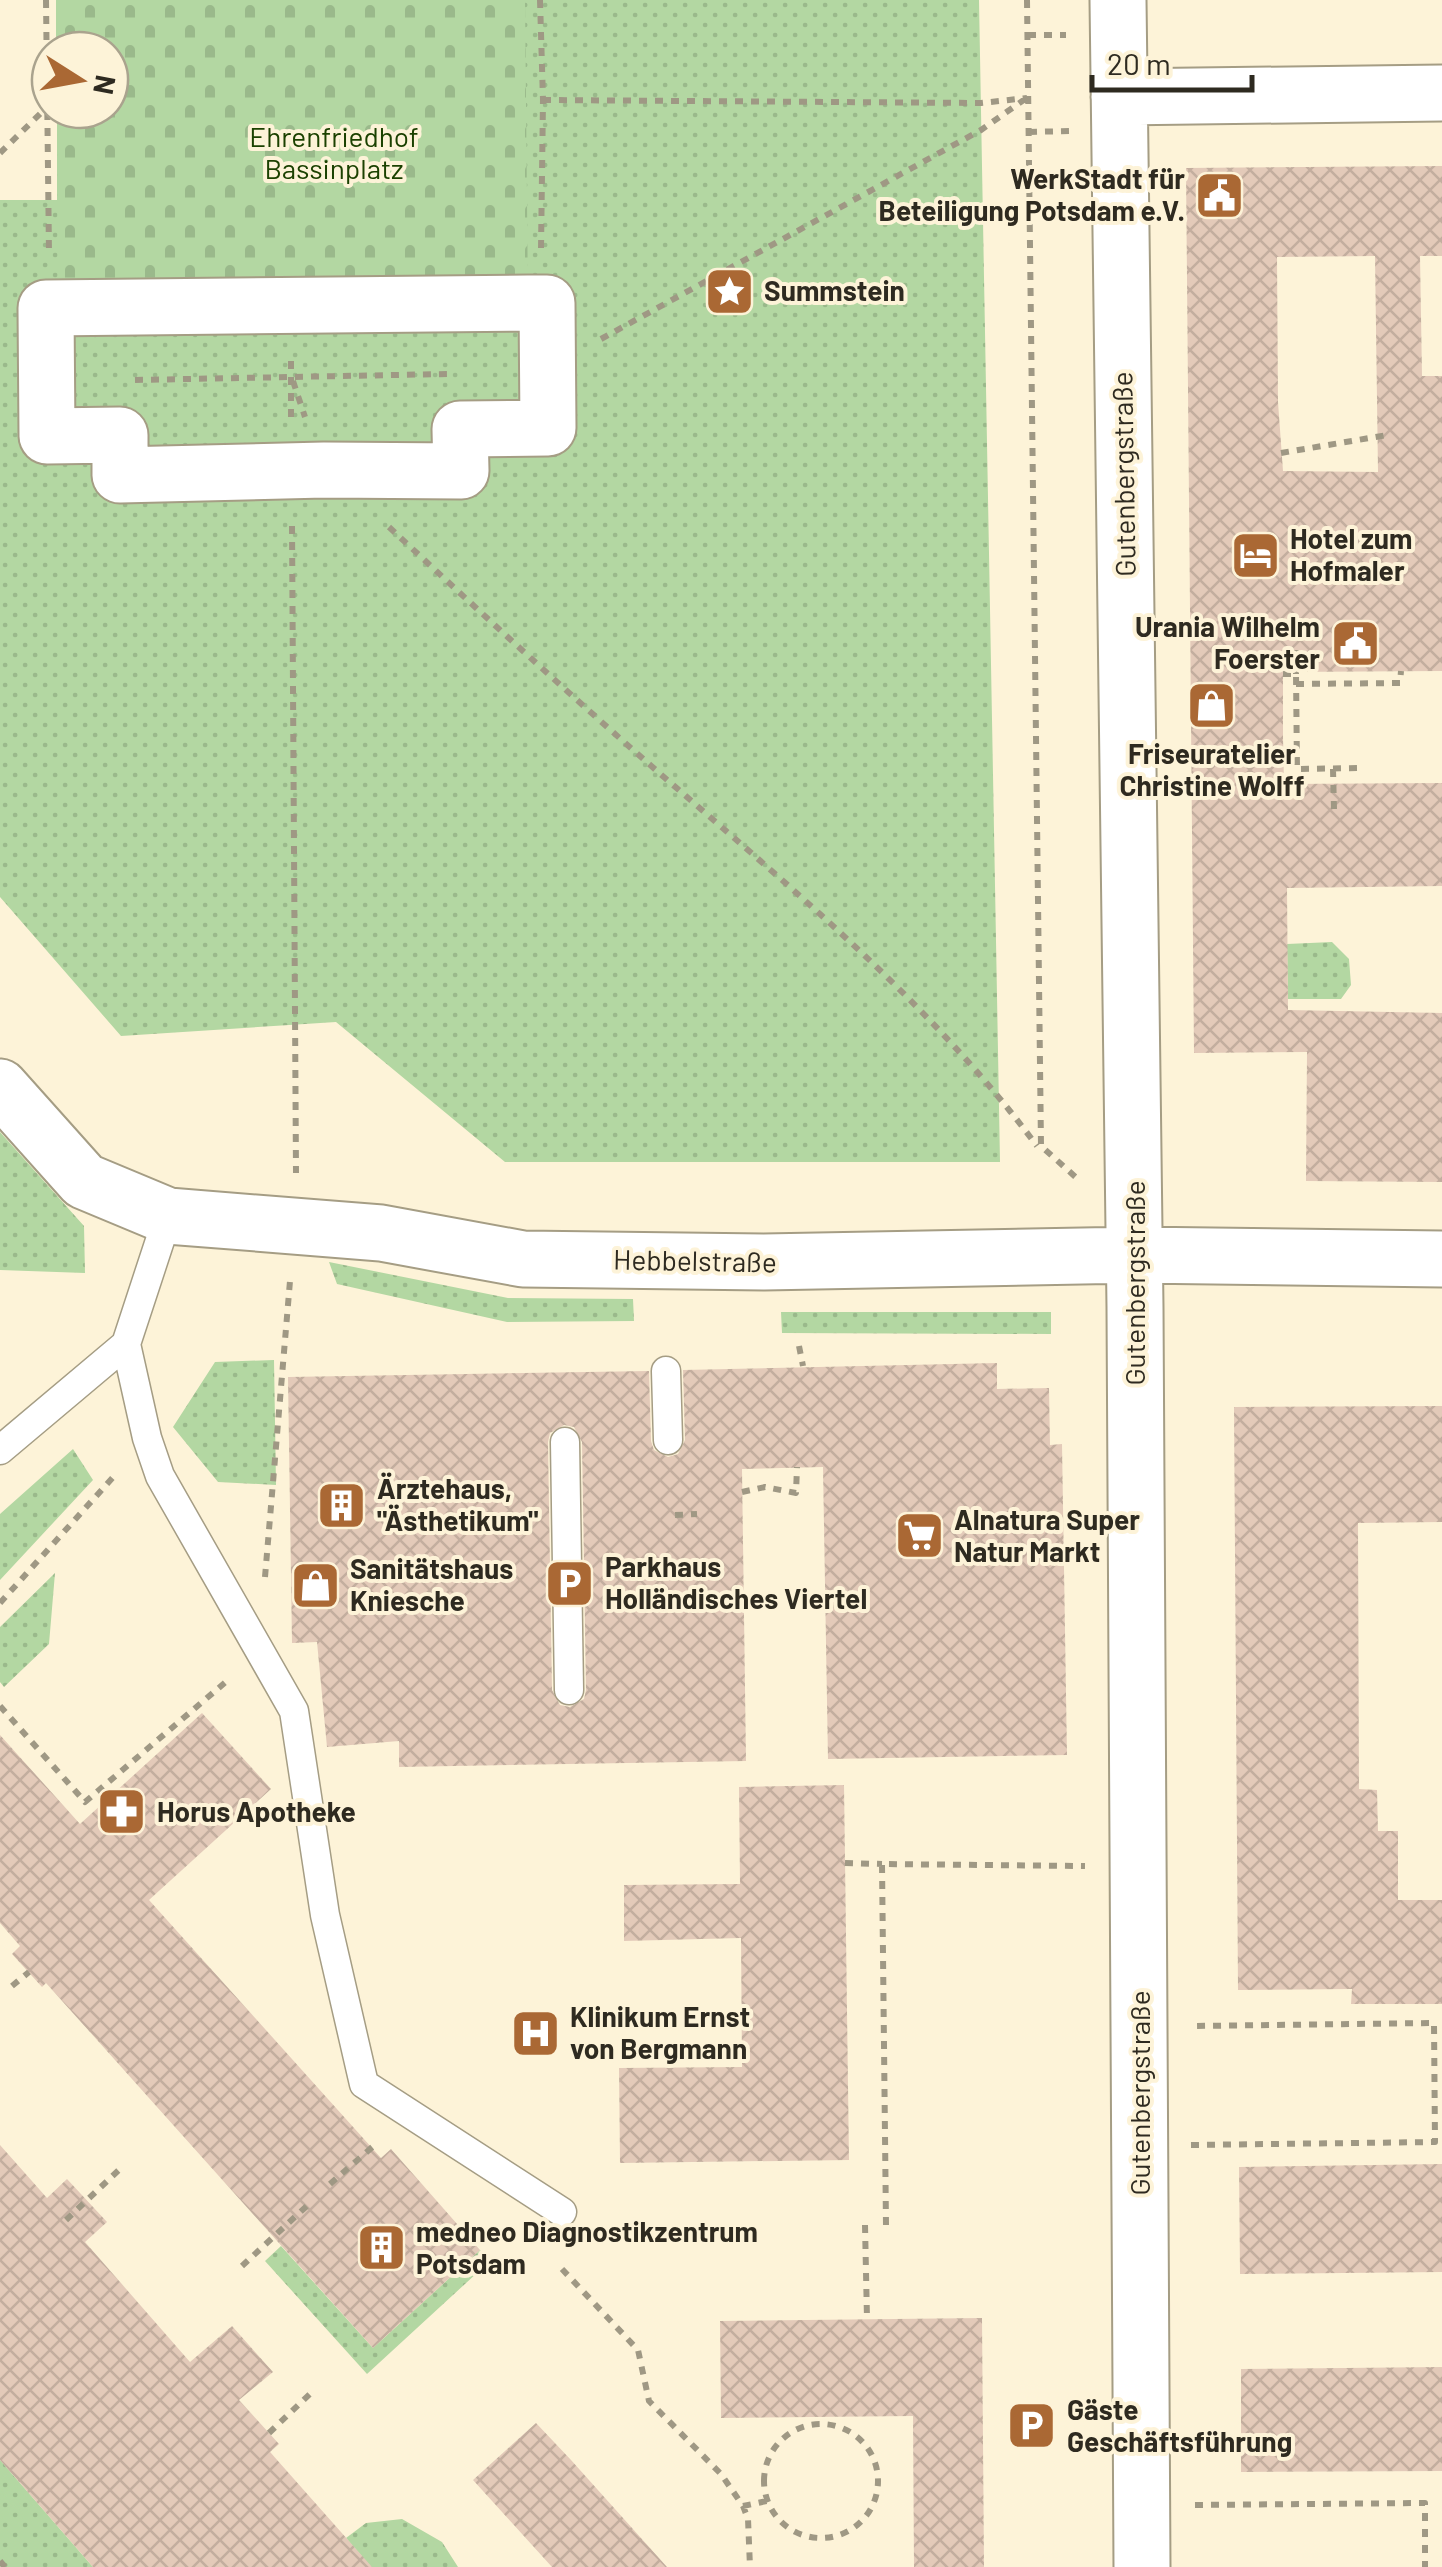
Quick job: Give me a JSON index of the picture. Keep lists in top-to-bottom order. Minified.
{"streets":{"street":["Gutenbergstraße","Hebbelstraße"]},"crossings":[["Gutenbergstraße","Hebbelstraße"]],"parks":["Ehrenfriedhof Bassinplatz"],"places":{"public building":["WerkStadt für Beteiligung Potsdam e.V.","Urania Wilhelm Foerster"],"place":["Summstein"],"hotel":["Hotel zum Hofmaler"],"shop":["Friseuratelier Christine Wolff","Sanitätshaus Kniesche"],"building":["Ärztehaus, \"Ästhetikum\"","medneo Diagnostikzentrum Potsdam"],"supermarket":["Alnatura Super Natur Markt"],"parking":["Parkhaus Holländisches Viertel","Gäste Geschäftsführung"],"pharmacy":["Horus Apotheke"],"hospital":["Klinikum Ernst von Bergmann"]},"scale_bar":"20 m","north":"right"}
